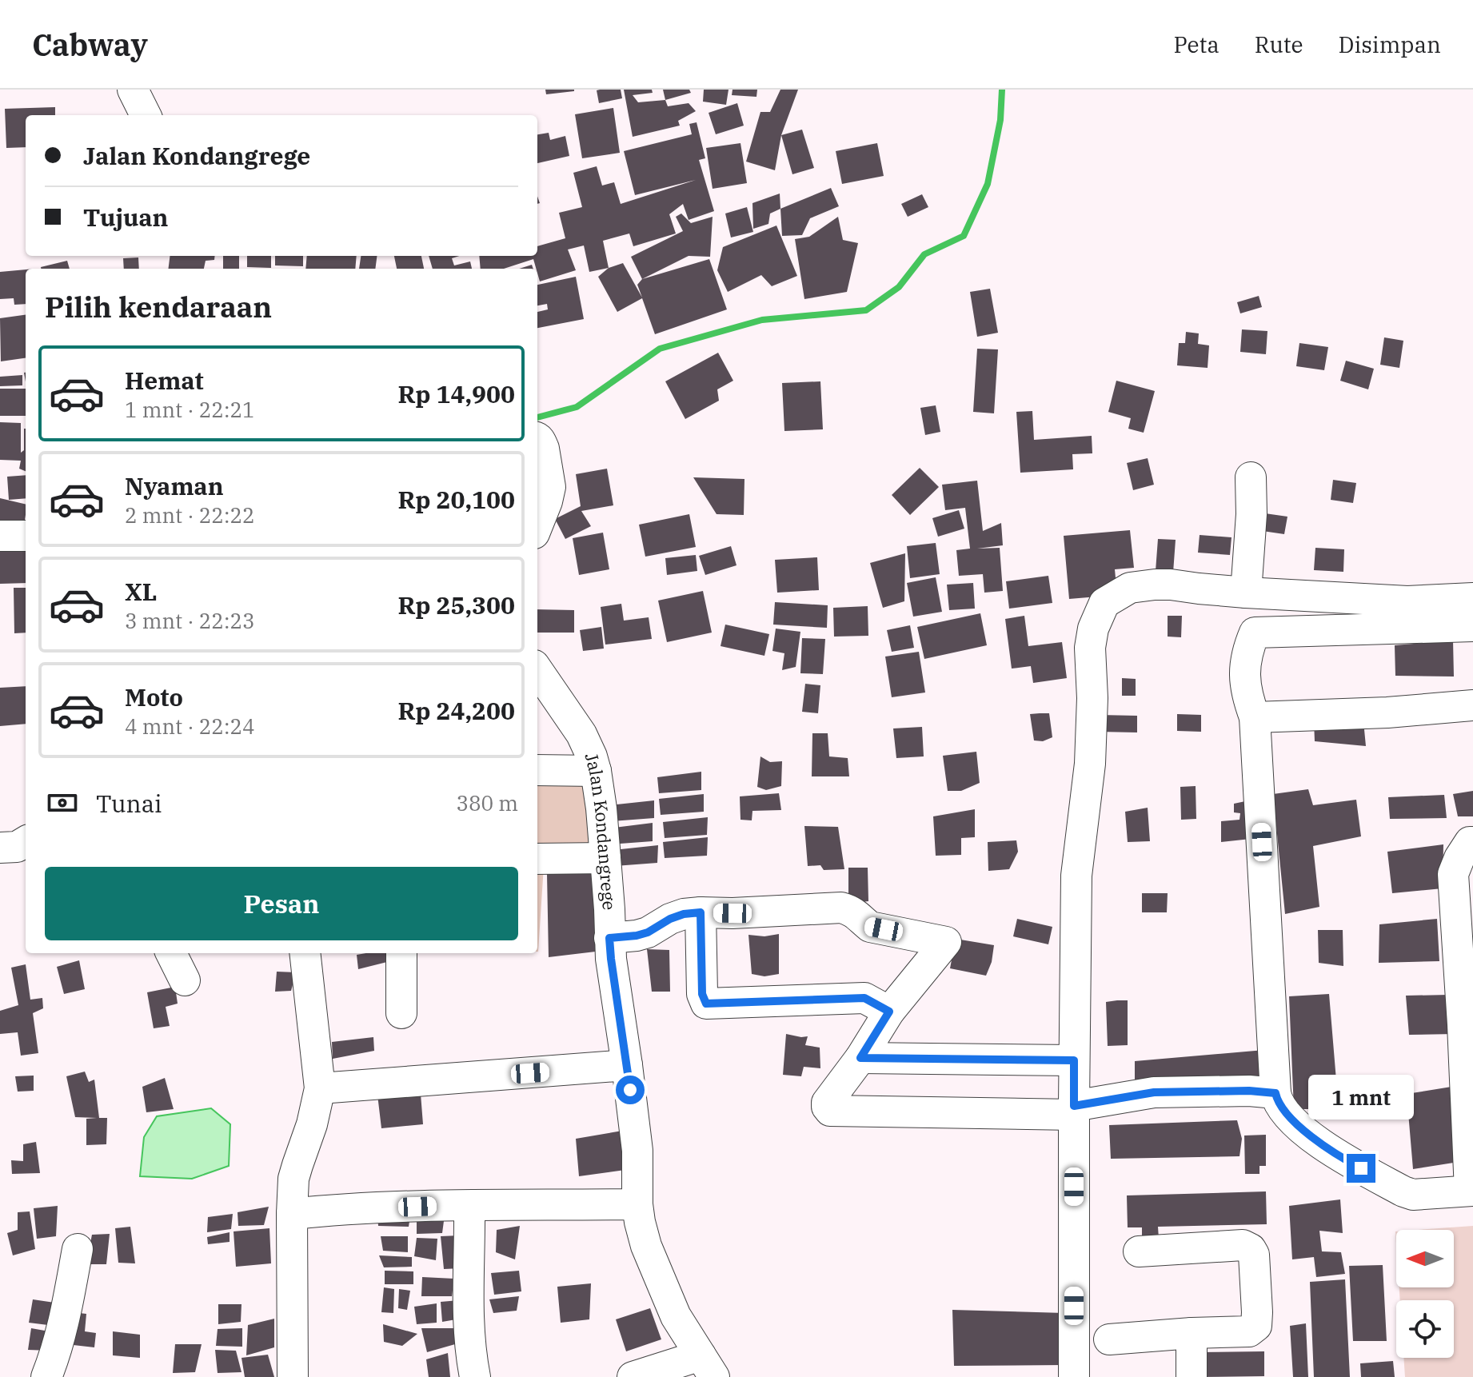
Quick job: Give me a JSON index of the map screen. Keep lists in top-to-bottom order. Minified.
{"streets":{"street":["Jalan Kondangrege"]},"north":"left","page":{"header":"Cabway","nav":["Peta","Rute","Disimpan"],"banner":["Jalan Kondangrege","Tujuan"],"heading":"Pilih kendaraan","list":[{"name":"Hemat","note":"1 mnt · 22:21","value":"Rp 14,900"},{"name":"Nyaman","note":"2 mnt · 22:22","value":"Rp 20,100"},{"name":"XL","note":"3 mnt · 22:23","value":"Rp 25,300"},{"name":"Moto","note":"4 mnt · 22:24","value":"Rp 24,200"}],"pay":["Tunai","380 m"],"buttons":"Pesan","bubble":"1 mnt"}}
